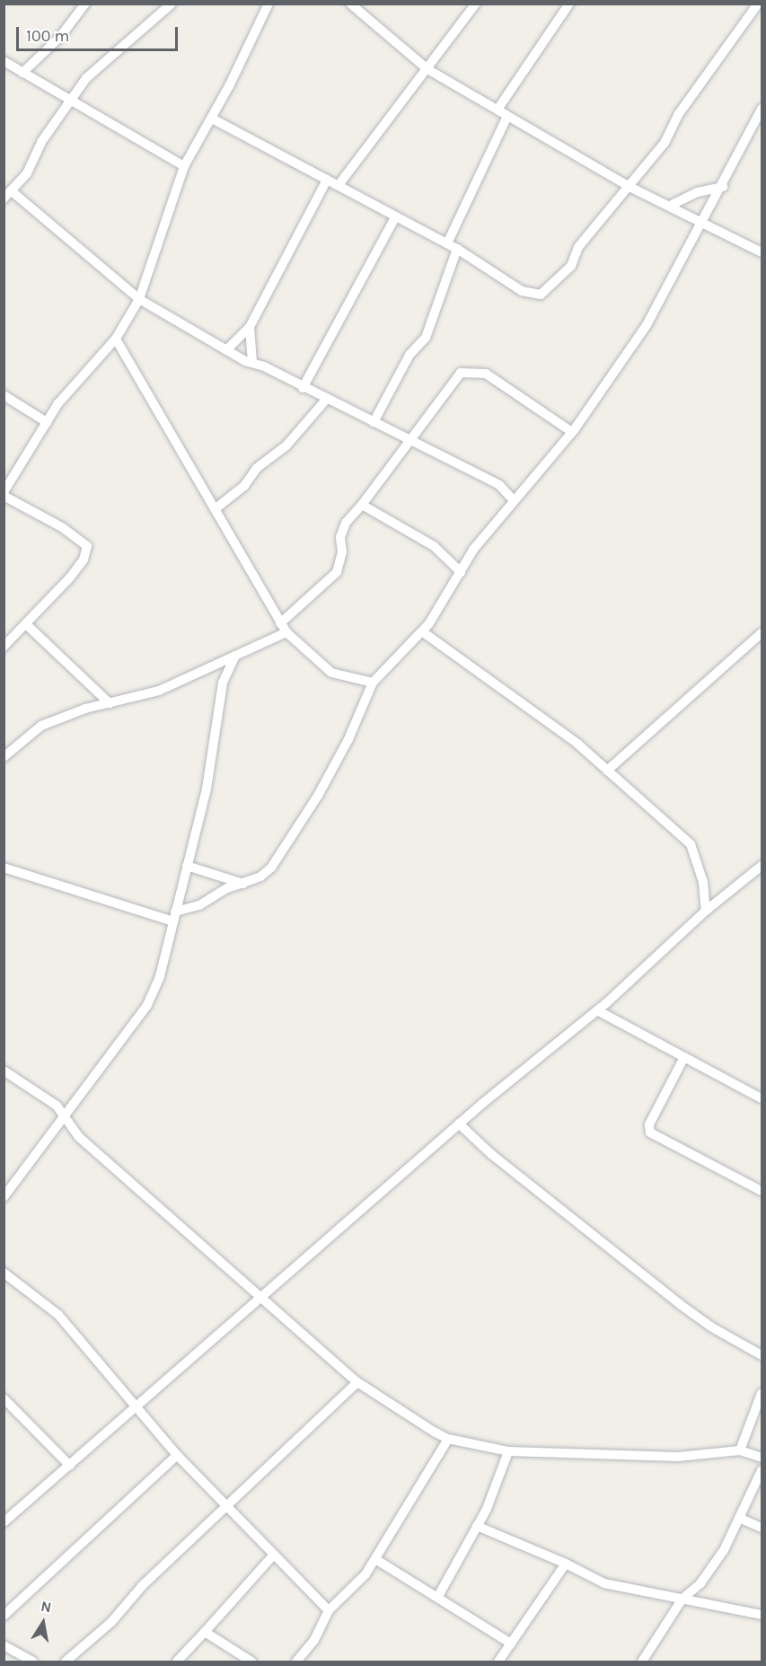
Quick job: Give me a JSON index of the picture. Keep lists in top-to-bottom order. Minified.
{"scale_bar":"100 m","north":"top"}
